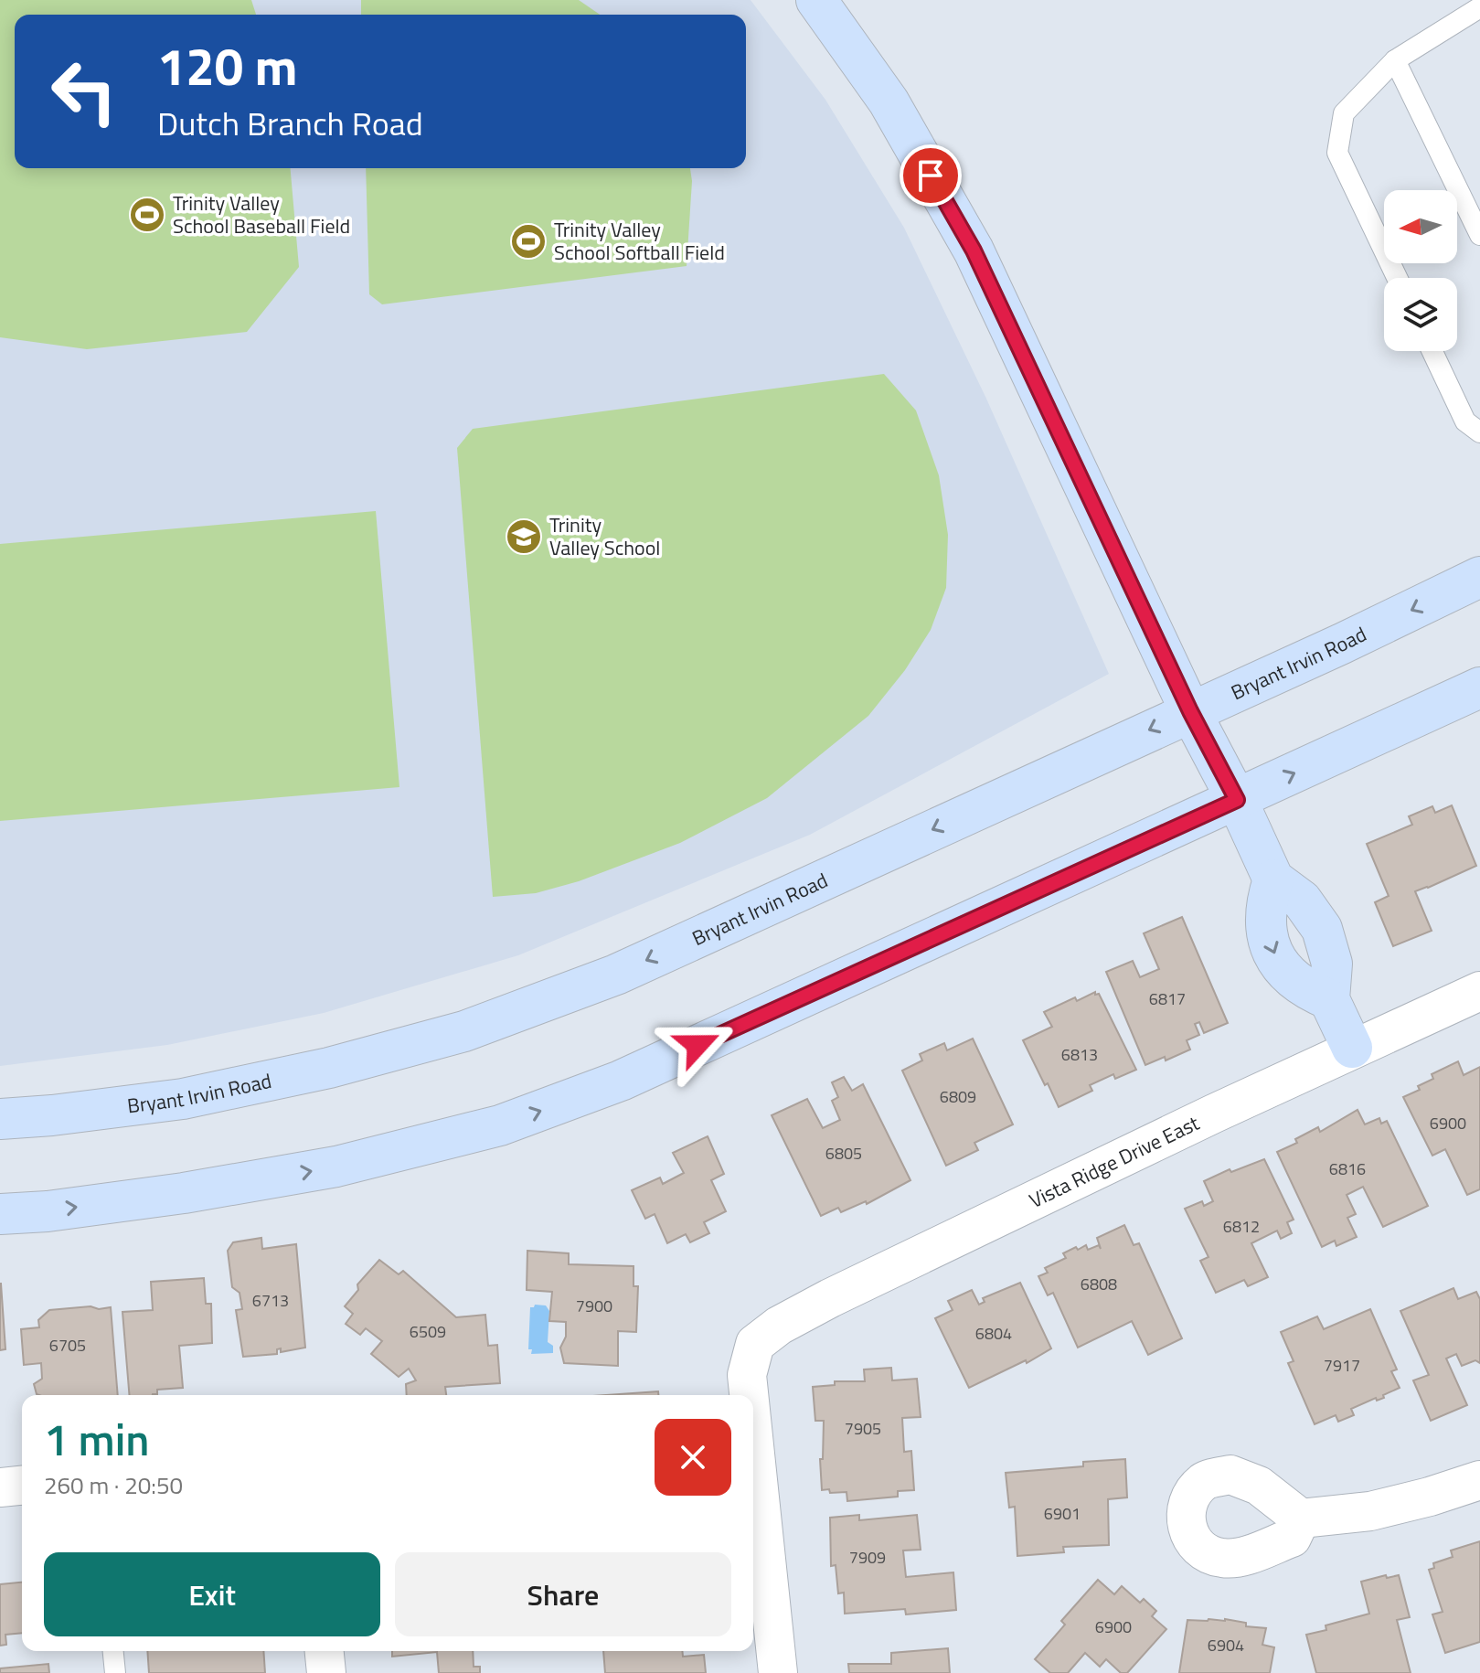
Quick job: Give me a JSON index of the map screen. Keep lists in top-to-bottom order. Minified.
{"streets":{"main road":["Bryant Irvin Road"],"street":["Vista Ridge Drive East"]},"places":{"sports":["Trinity Valley School Baseball Field","Trinity Valley School Softball Field"],"school or university":["Trinity Valley School"]},"house_numbers":["6817","6813","6809","6900","6805","6816","6812","6808","6713","7900","6509","6804","6705","7917","7905","6901","7909","6900","6904"],"north":"left","page":{"turn":["120 m","Dutch Branch Road"],"heading":["1 min","260 m · 20:50"],"buttons":["Exit","Share"]}}
